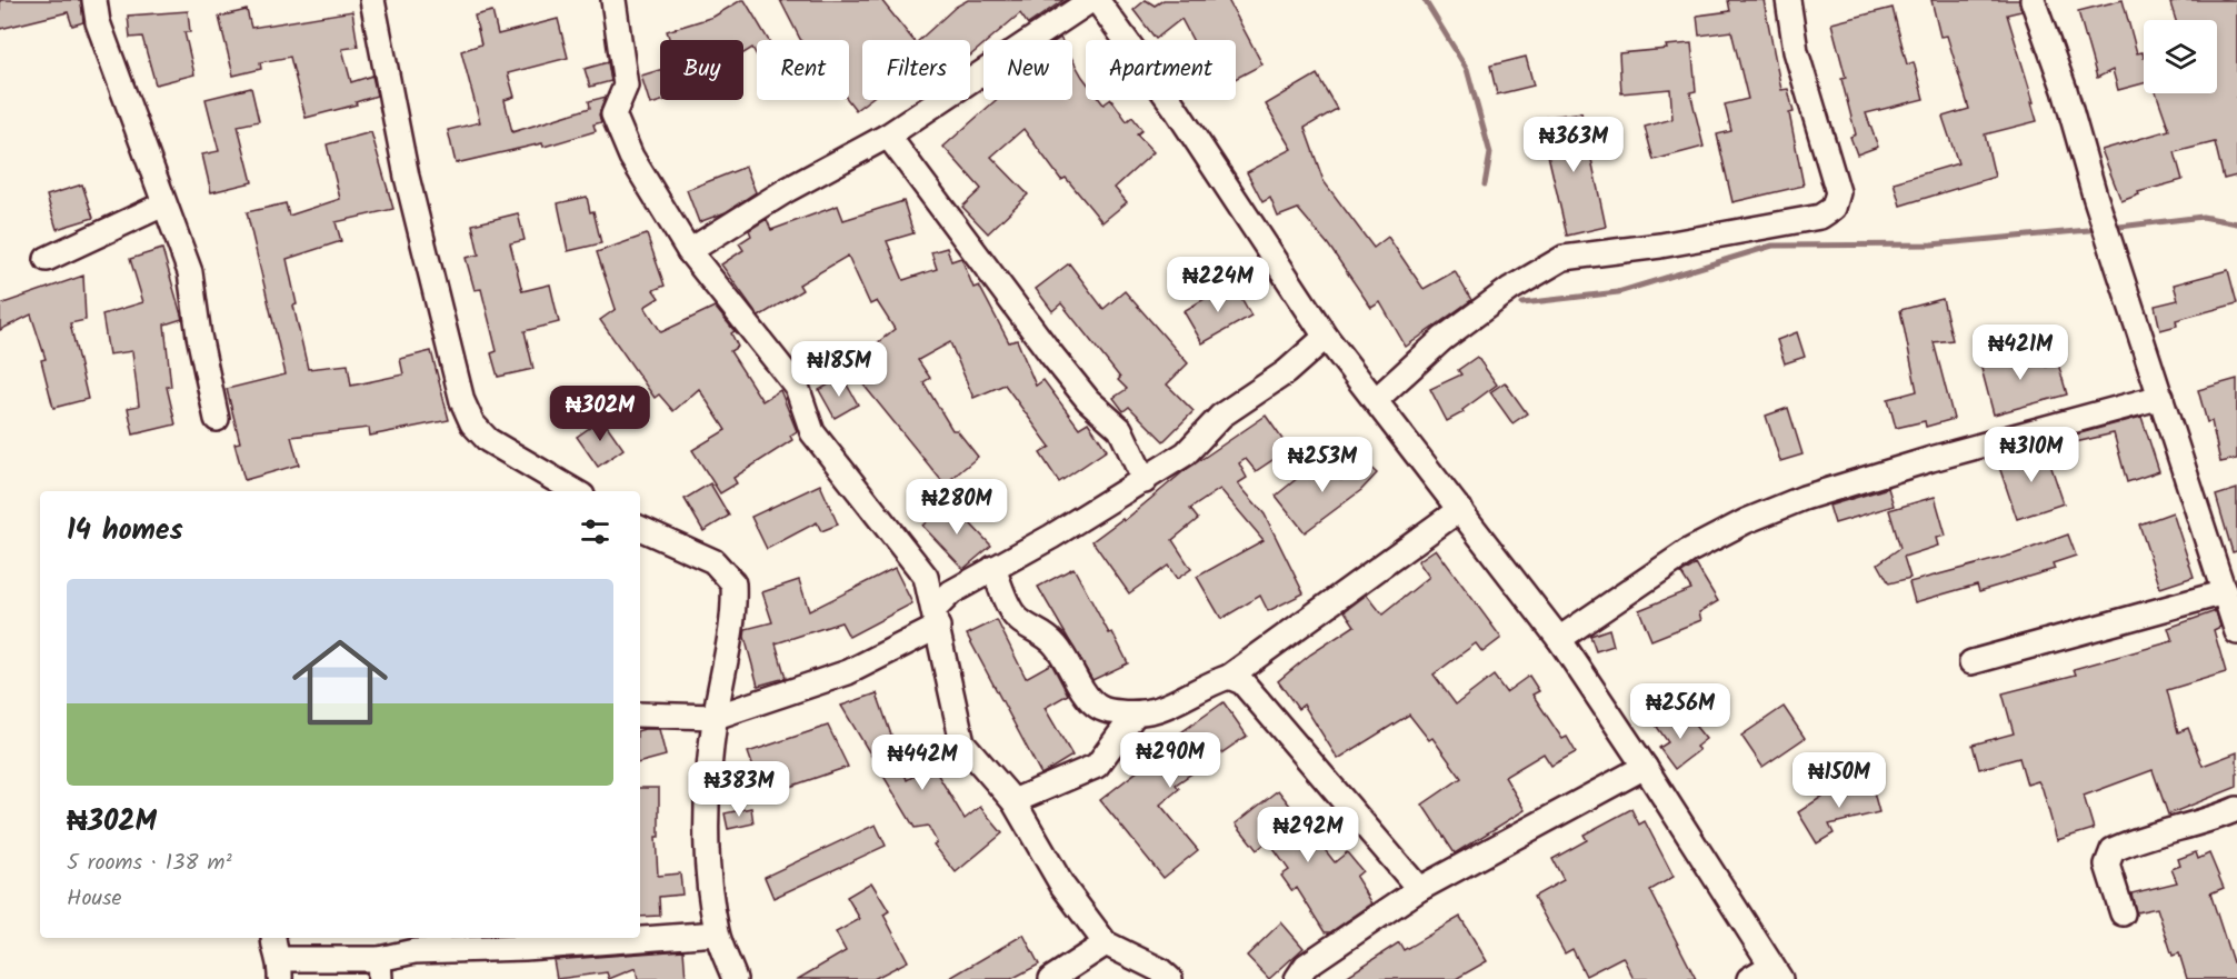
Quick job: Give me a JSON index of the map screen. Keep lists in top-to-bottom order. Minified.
{"page":{"chip":["Buy","Rent","Filters","New","Apartment"],"price":["₦363M","₦224M","₦421M","₦185M","₦302M","₦310M","₦253M","₦280M","₦256M","₦290M","₦442M","₦150M","₦383M","₦292M"],"heading":"14 homes","list":[{"name":"₦302M","note":"5 rooms · 138 m² · House"}]}}
